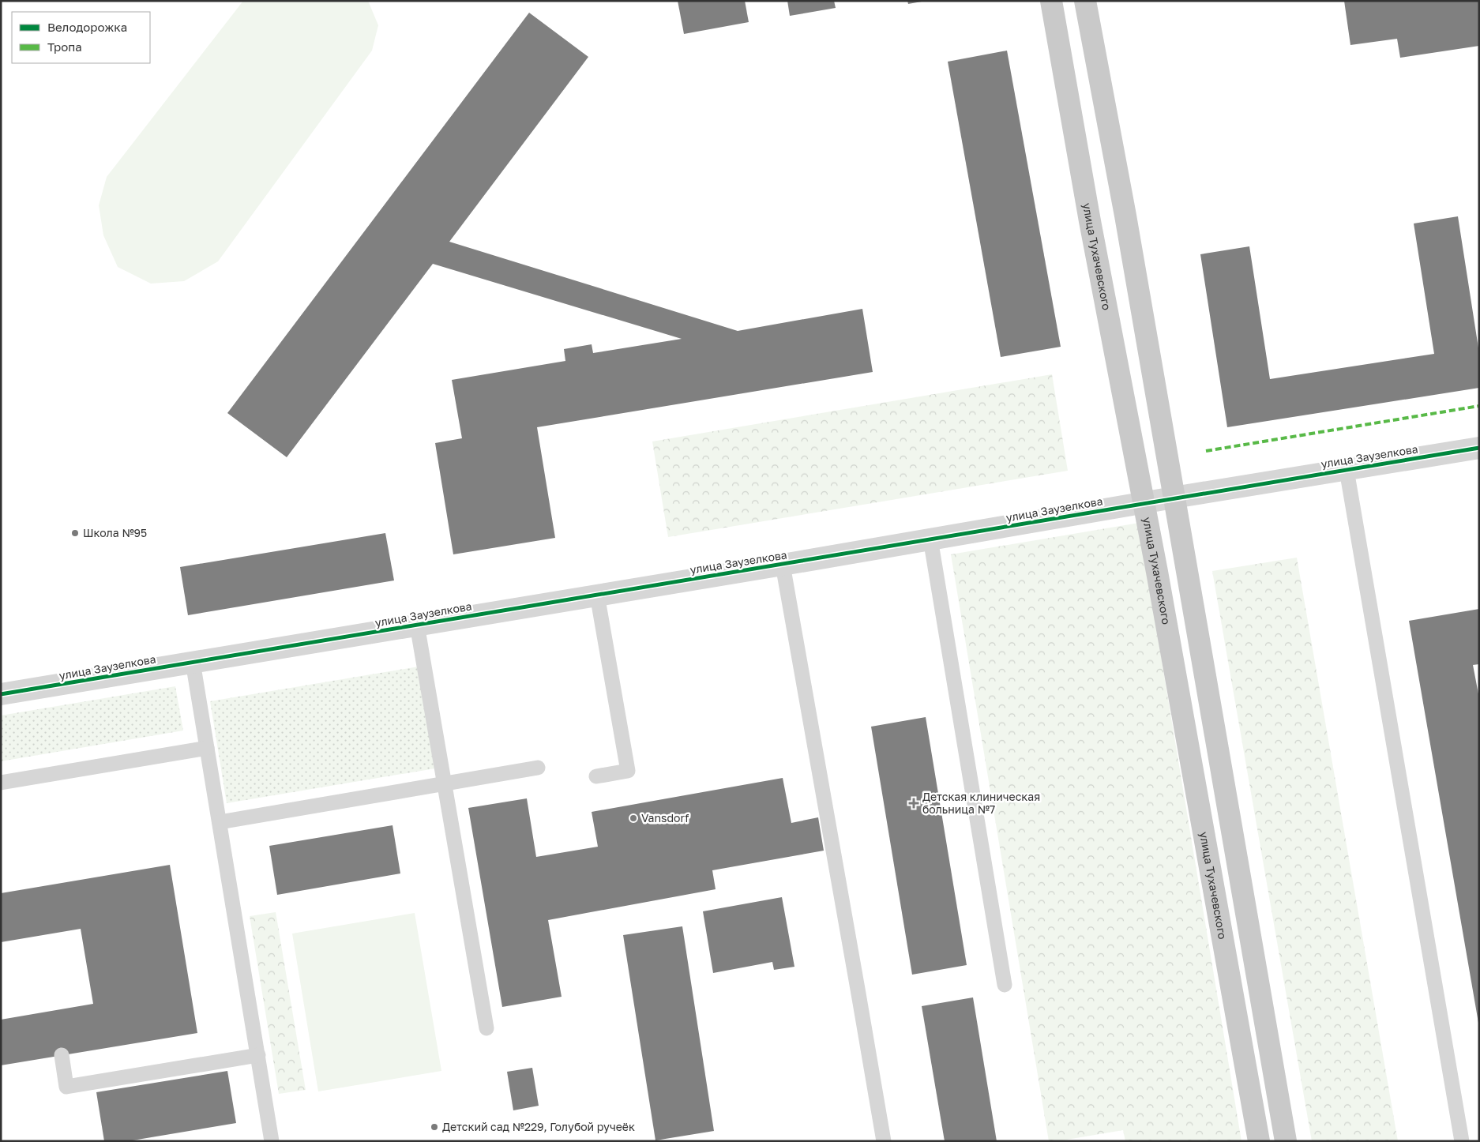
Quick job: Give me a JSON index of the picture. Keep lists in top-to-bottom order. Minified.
{"streets":{"main road":["улица Тухачевского"],"street":["улица Заузелкова"]},"crossings":[["улица Тухачевского","улица Заузелкова"]],"places":{"other":["Школа №95","Vansdorf","Детский сад №229, Голубой ручеёк"],"health":["Детская клиническая больница №7"]},"legend":["Велодорожка","Тропа"]}
